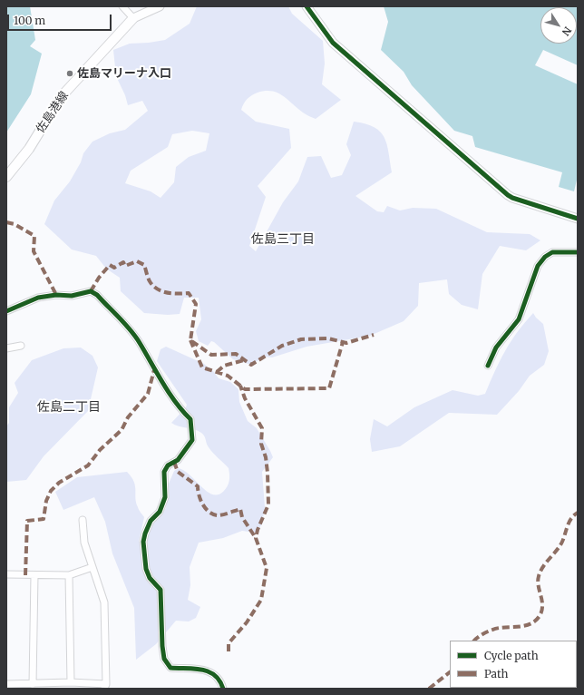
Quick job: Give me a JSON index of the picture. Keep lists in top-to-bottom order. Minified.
{"streets":{"main road":["佐島港線"]},"districts":["佐島三丁目","佐島二丁目"],"places":["佐島マリーナ入口"],"legend":["Cycle path","Path"],"scale_bar":"100 m","north":"bottom right"}
